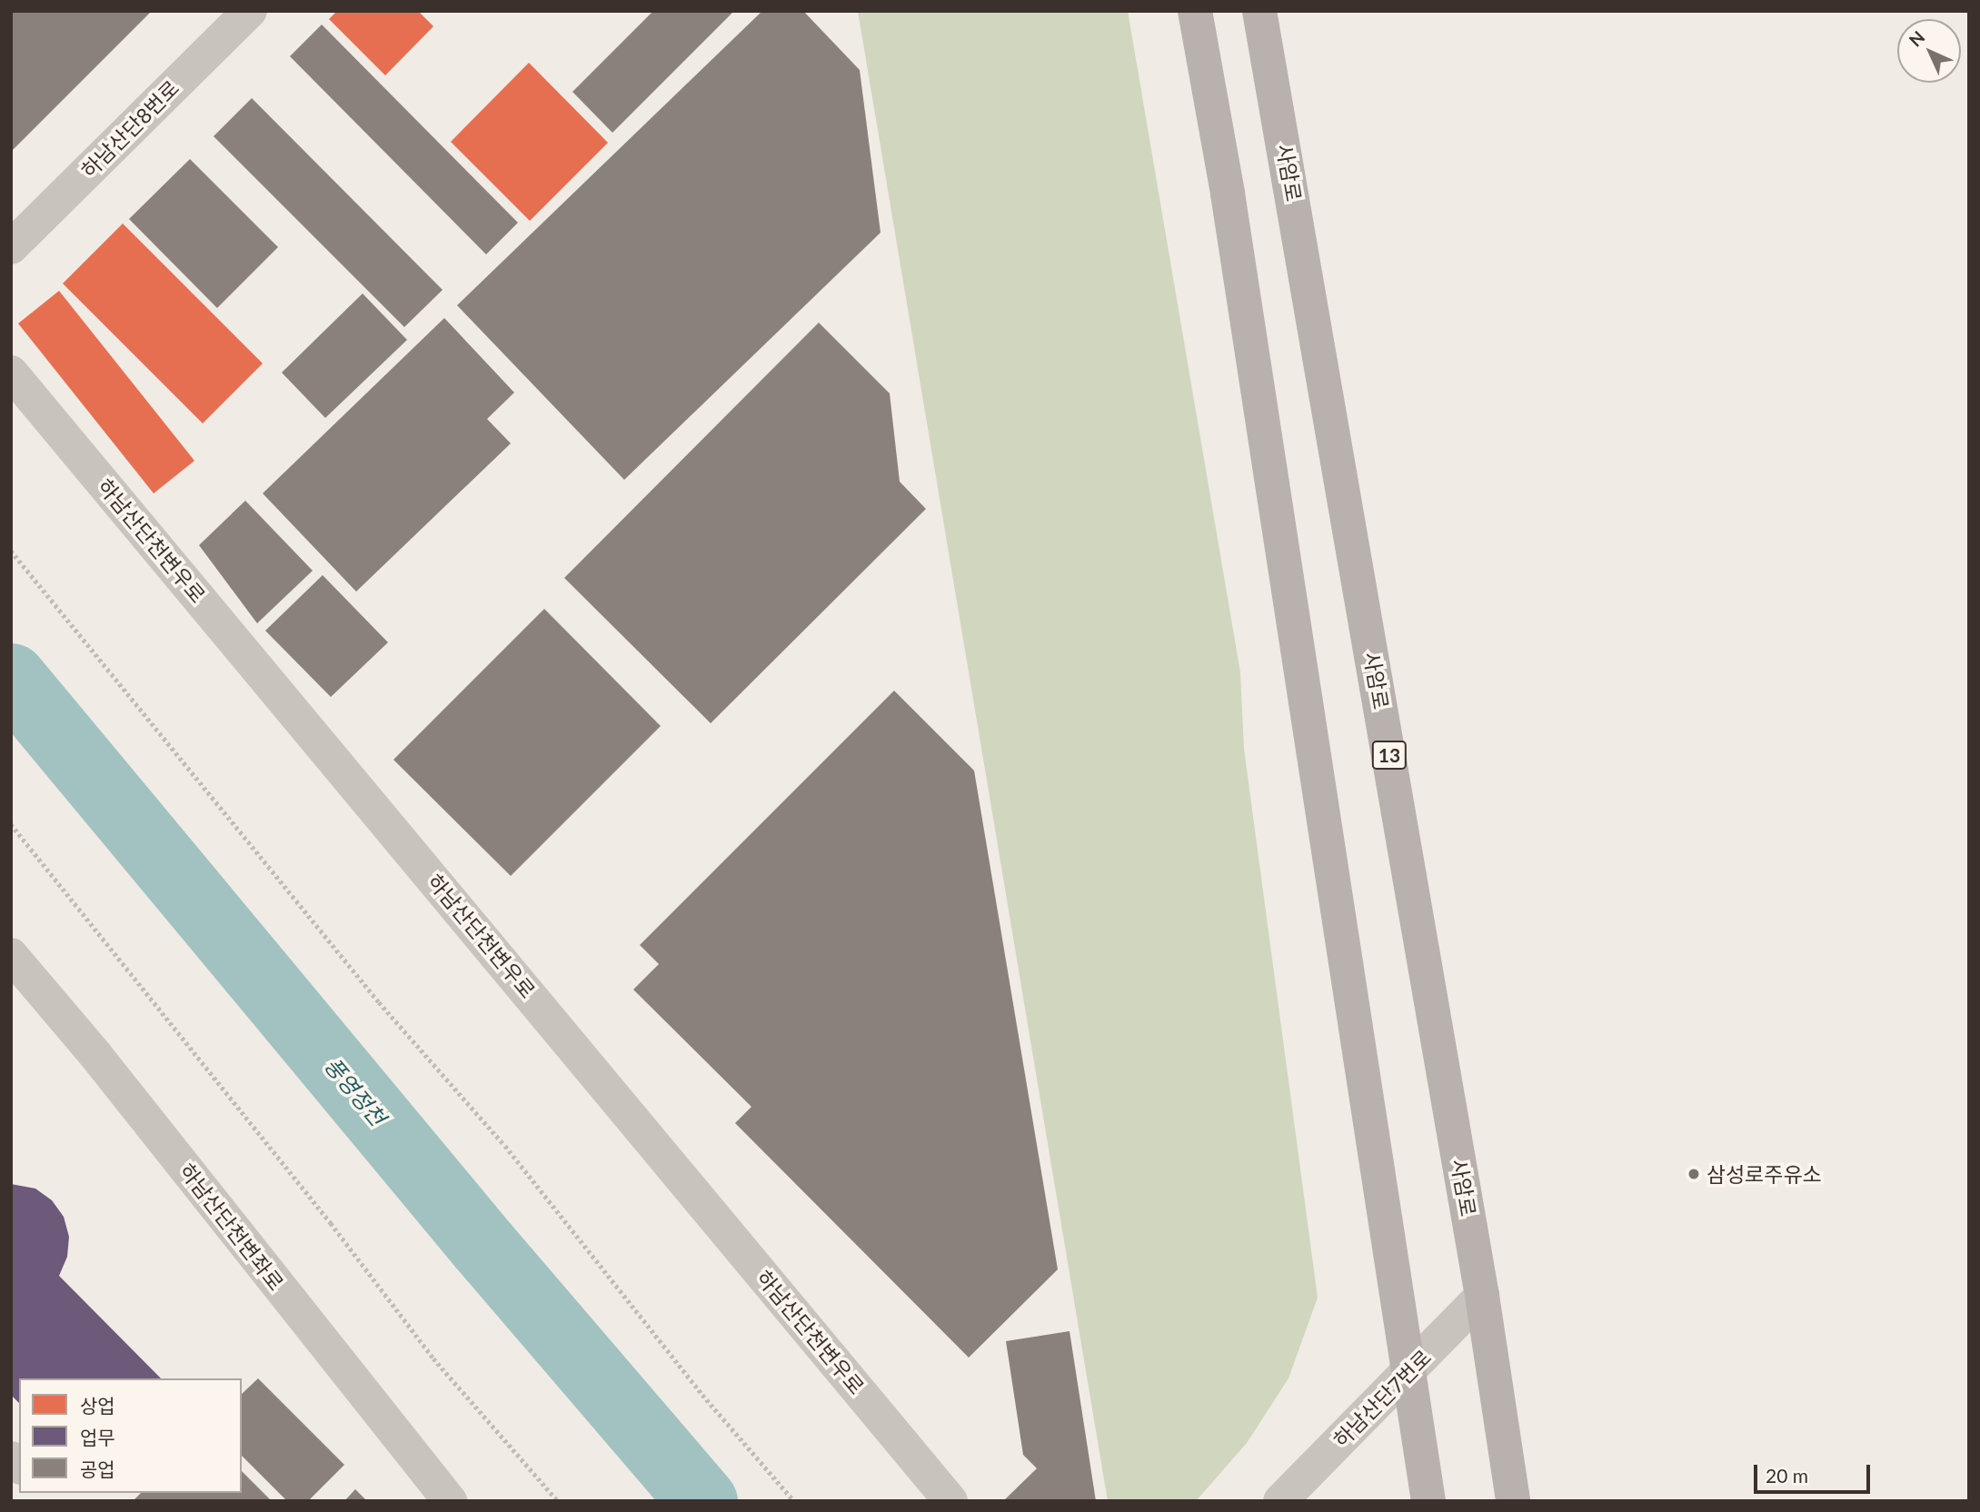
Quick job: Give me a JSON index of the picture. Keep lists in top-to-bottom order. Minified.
{"streets":{"main road":["사암로","13"],"street":["하남산단8번로","하남산단천변우로","하남산단천변좌로","하남산단7번로"]},"crossings":[["사암로","하남산단7번로"]],"water":["풍영정천"],"places":["삼성로주유소"],"legend":["상업","업무","공업"],"scale_bar":"20 m","north":"top left"}
